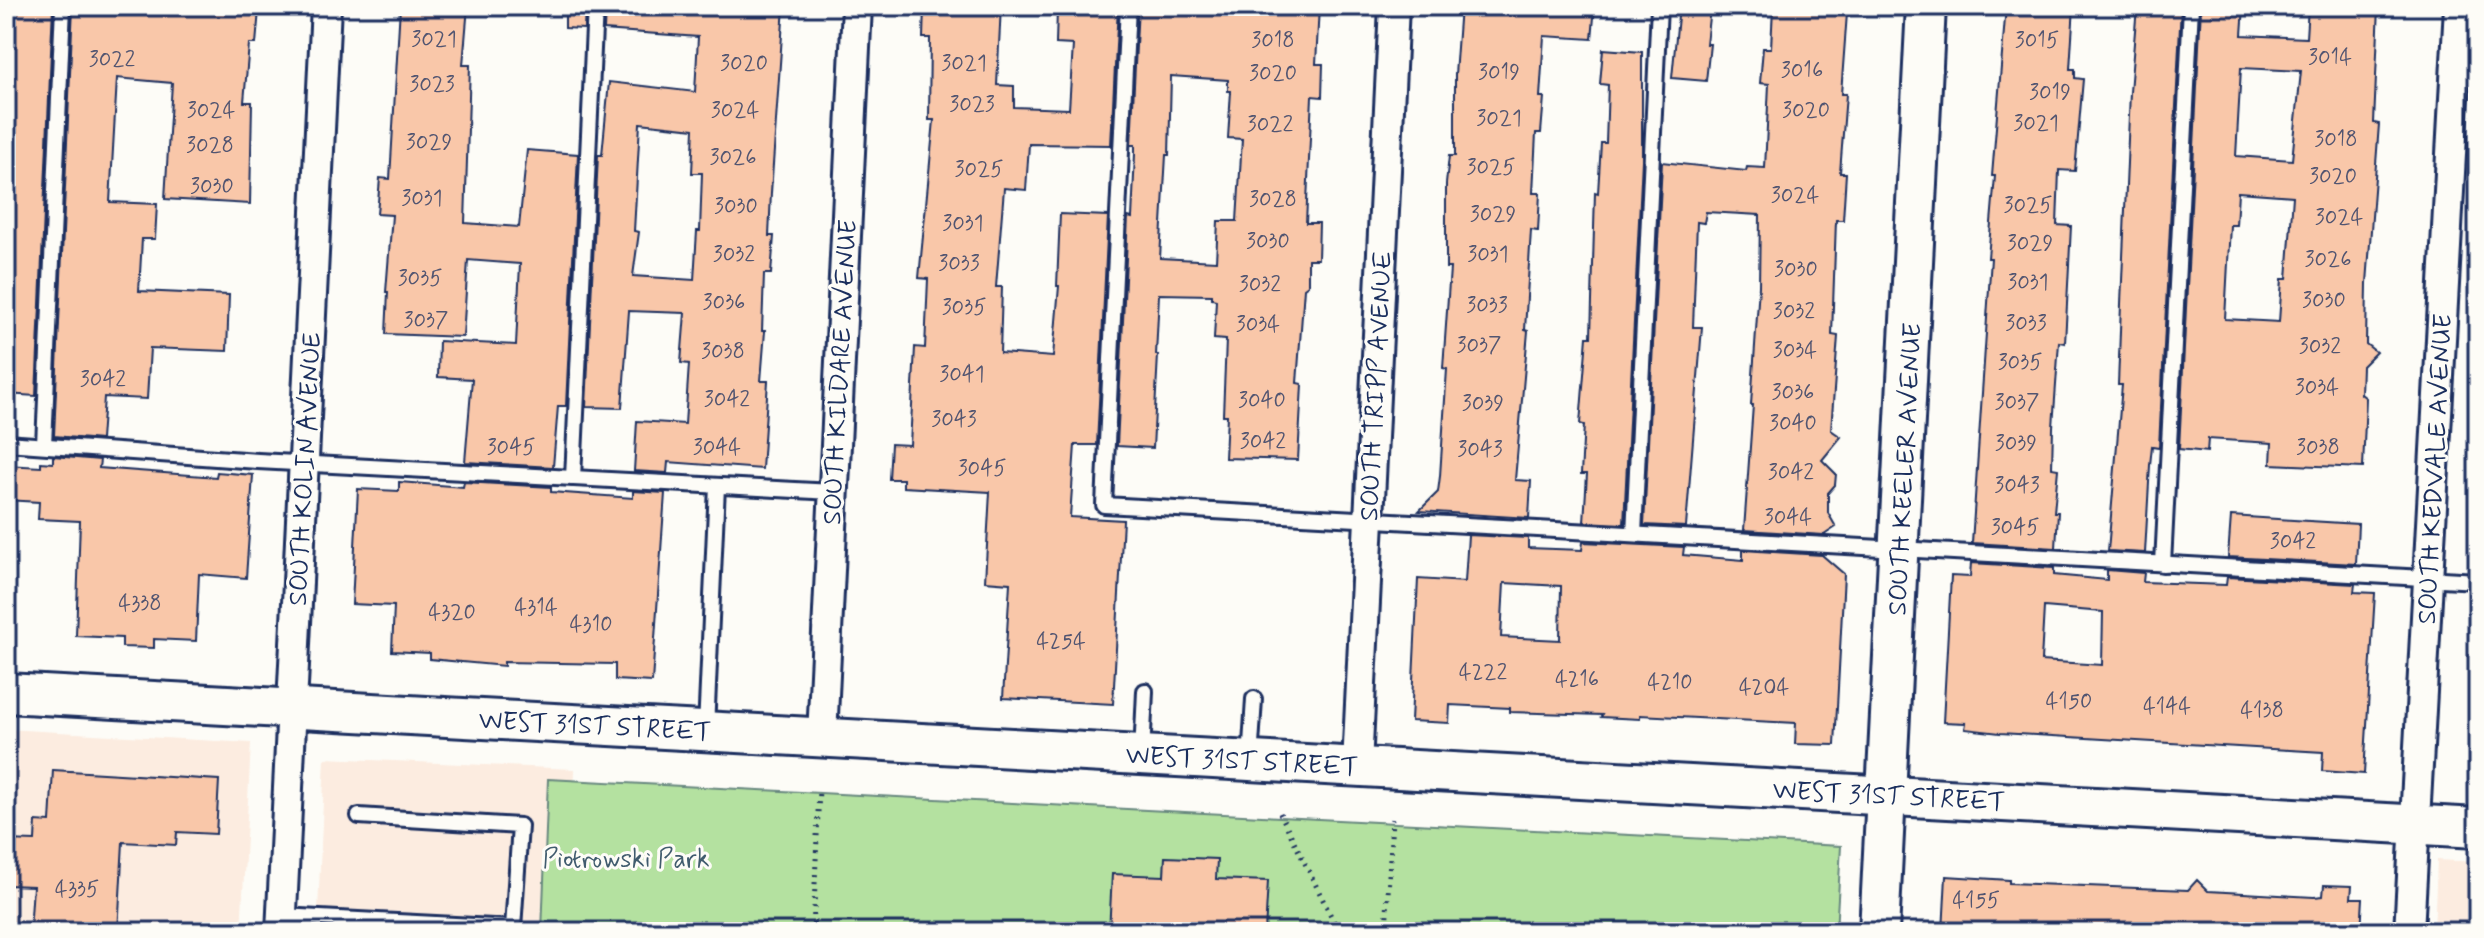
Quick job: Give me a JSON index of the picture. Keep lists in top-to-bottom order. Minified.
{"streets":{"main road":["SOUTH KEELER AVENUE","WEST 31ST STREET"],"street":["SOUTH KILDARE AVENUE","SOUTH TRIPP AVENUE","SOUTH KOLIN AVENUE","SOUTH KEDVALE AVENUE"]},"crossings":[["SOUTH KILDARE AVENUE","WEST 31ST STREET"],["SOUTH TRIPP AVENUE","WEST 31ST STREET"],["SOUTH KOLIN AVENUE","WEST 31ST STREET"],["SOUTH KEELER AVENUE","WEST 31ST STREET"],["SOUTH KEDVALE AVENUE","WEST 31ST STREET"]],"parks":["Piotrowski Park"],"house_numbers":["3021","3018","3015","3014","3022","3020","3021","3016","3019","3020","3023","3019","3023","3024","3024","3020","3021","3021","3022","3018","3029","3028","3026","3025","3025","3020","3030","3024","3031","3028","3025","3030","3029","3024","3031","3030","3029","3032","3031","3026","3033","3030","3035","3031","3032","3030","3036","3033","3035","3032","3037","3033","3034","3037","3032","3034","3038","3035","3041","3042","3034","3036","3042","3040","3037","3039","3043","3040","3042","3039","3045","3044","3038","3043","3045","3042","3043","3044","3045","3042","4338","4314","4320","4310","4254","4222","4216","4210","4204","4150","4144","4138","4335","4155"]}
